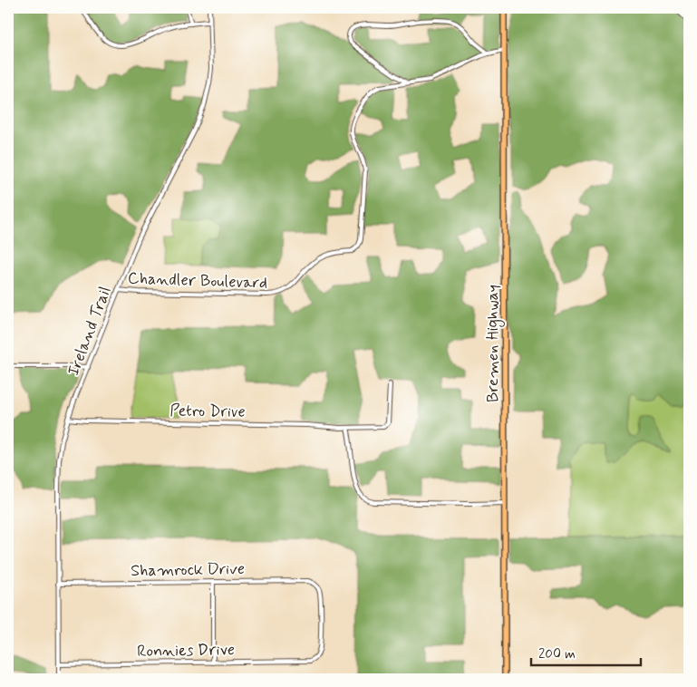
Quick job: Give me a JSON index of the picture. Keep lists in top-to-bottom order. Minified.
{"streets":{"main road":["Bremen Highway"],"street":["Chandler Boulevard","Ireland Trail","Petro Drive","Shamrock Drive","Ronnies Drive"]},"crossings":[["Chandler Boulevard","Ireland Trail"],["Chandler Boulevard","Bremen Highway"],["Ireland Trail","Petro Drive"],["Ireland Trail","Shamrock Drive"],["Ireland Trail","Ronnies Drive"],["Shamrock Drive","Ronnies Drive"]],"scale_bar":"200 m"}
